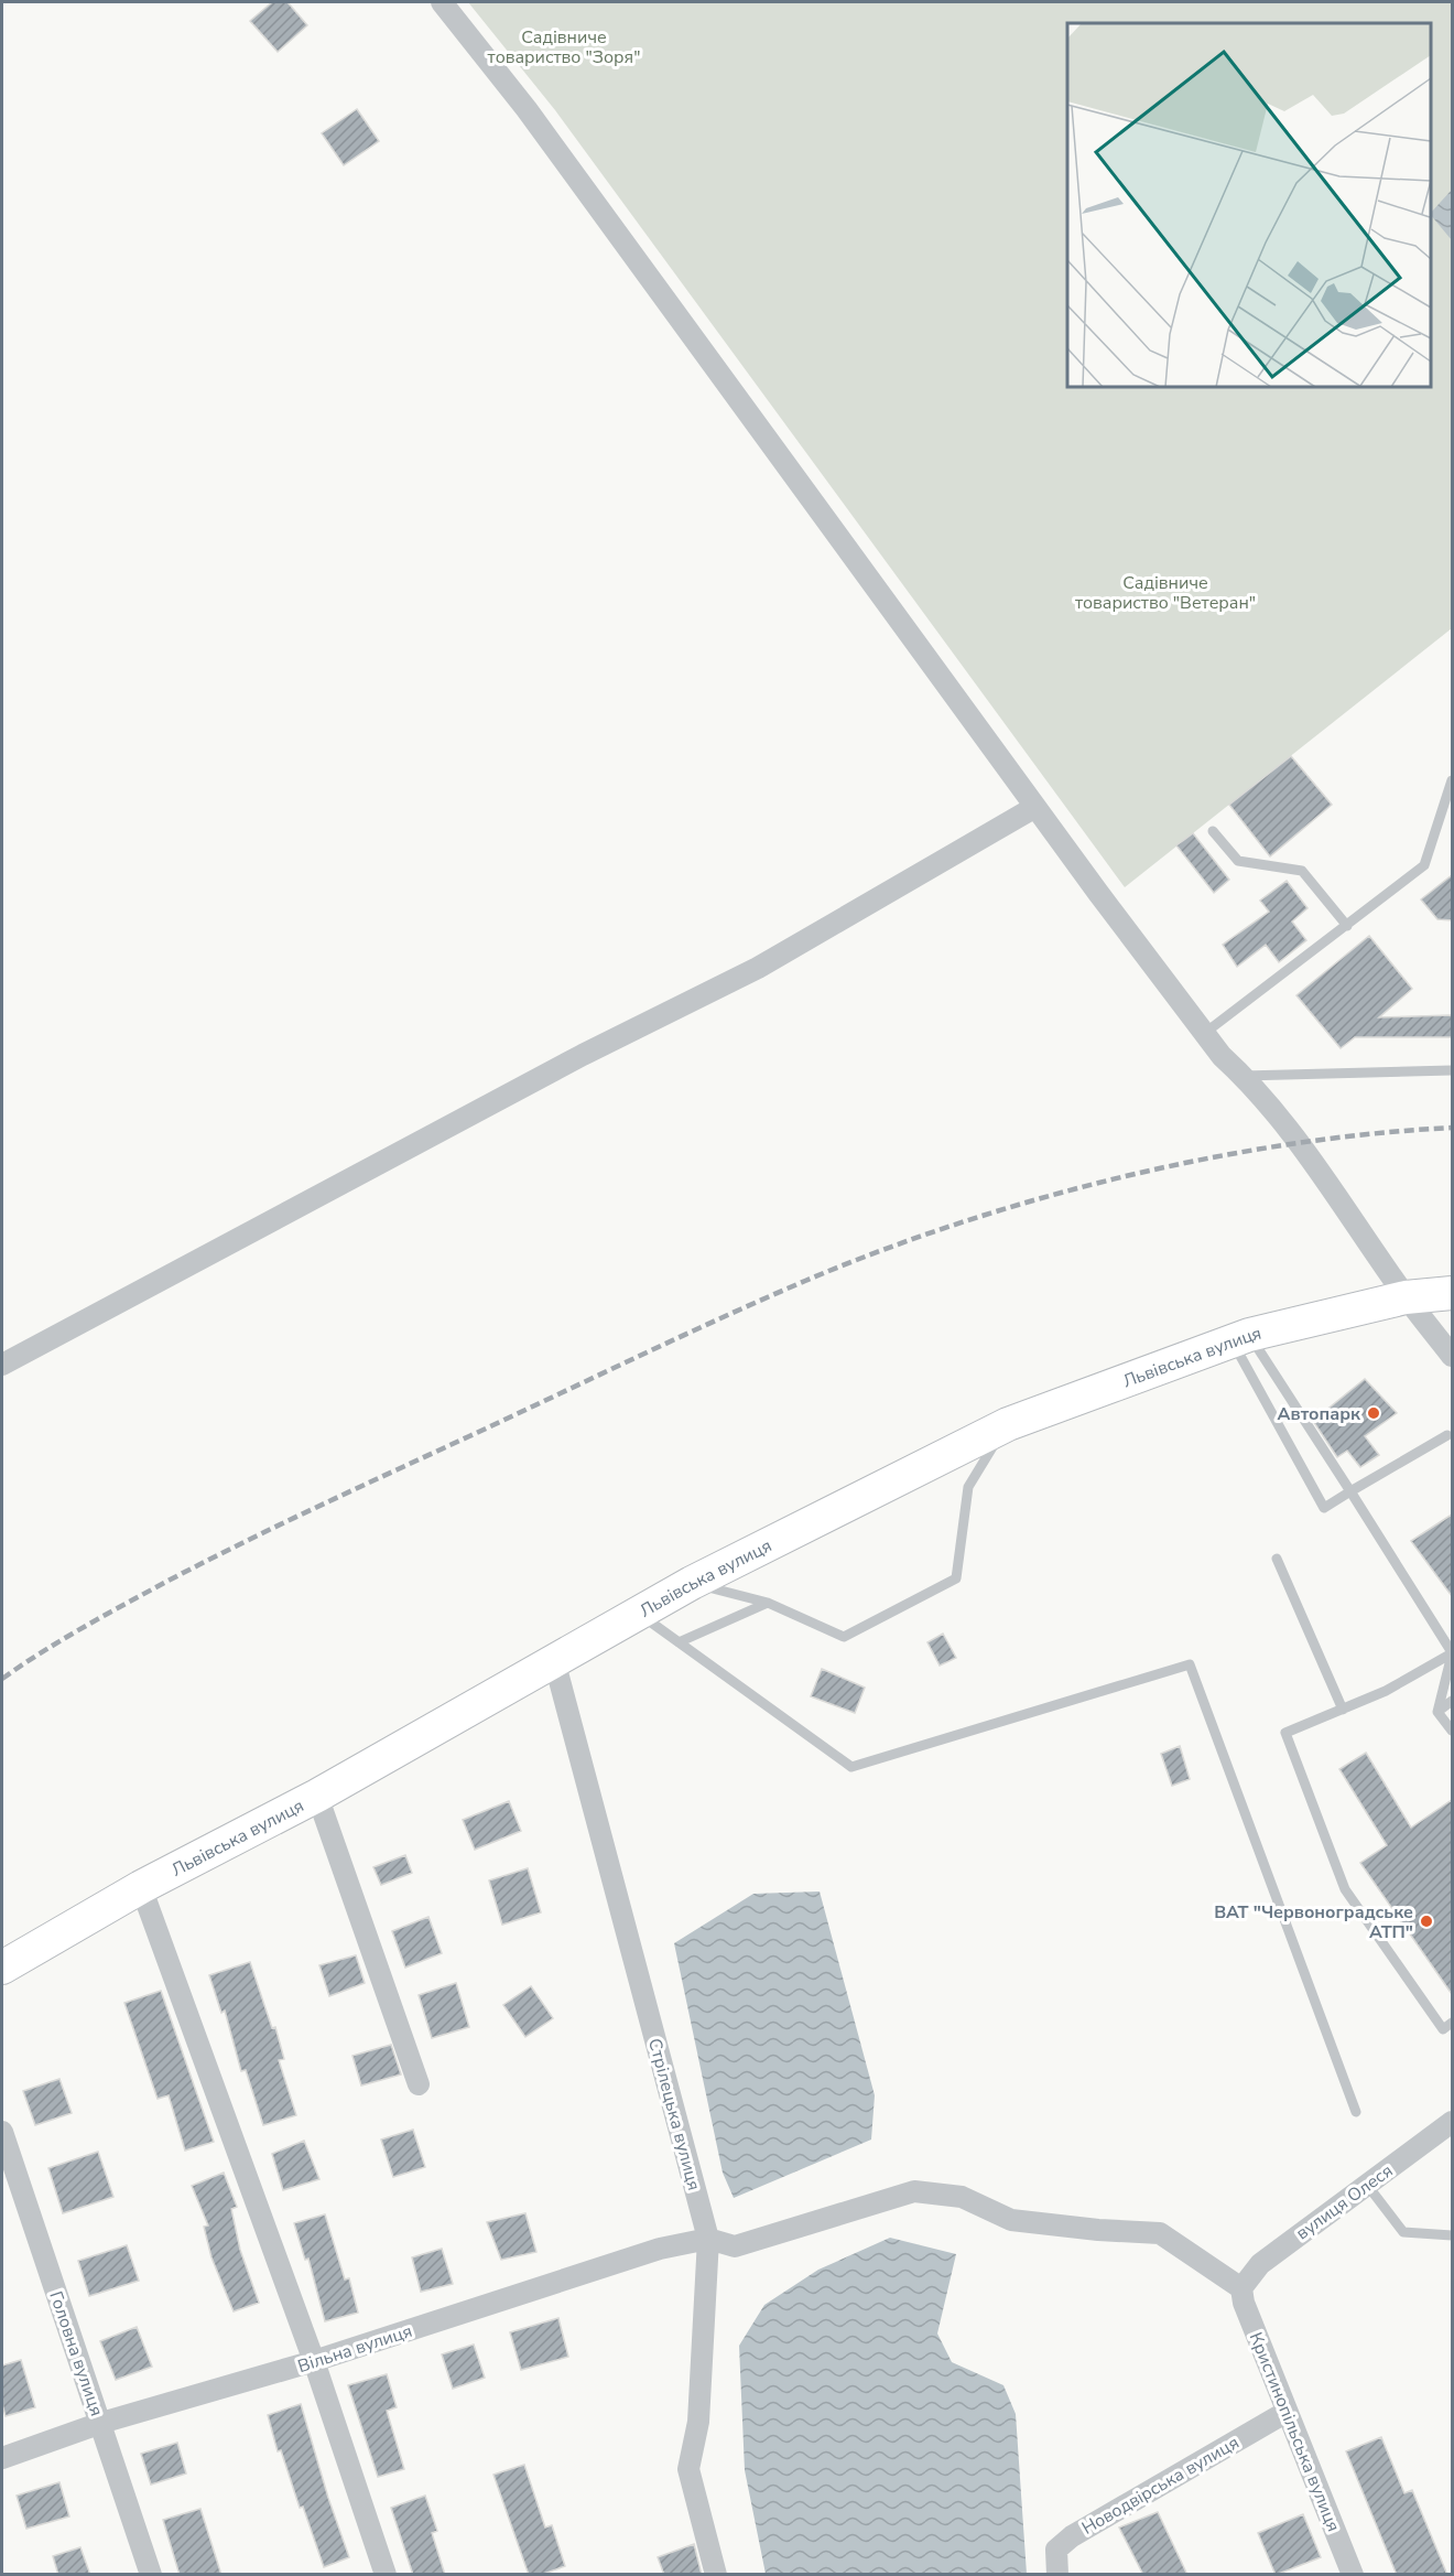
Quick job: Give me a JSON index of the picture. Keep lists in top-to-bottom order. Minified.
{"streets":{"main road":["Львівська вулиця"],"street":["Стрілецька вулиця","вулиця Олеся","Вільна вулиця","Головна вулиця","Кристинопільська вулиця","Новодвірська вулиця"]},"crossings":[["Львівська вулиця","Стрілецька вулиця"],["Стрілецька вулиця","Вільна вулиця"],["вулиця Олеся","Кристинопільська вулиця"],["Вільна вулиця","Головна вулиця"],["Кристинопільська вулиця","Новодвірська вулиця"]],"parks":["Садівниче товариство \"Зоря\"","Садівниче товариство \"Ветеран\""],"places":["Автопарк","ВАТ \"Червоноградське АТП\""]}
